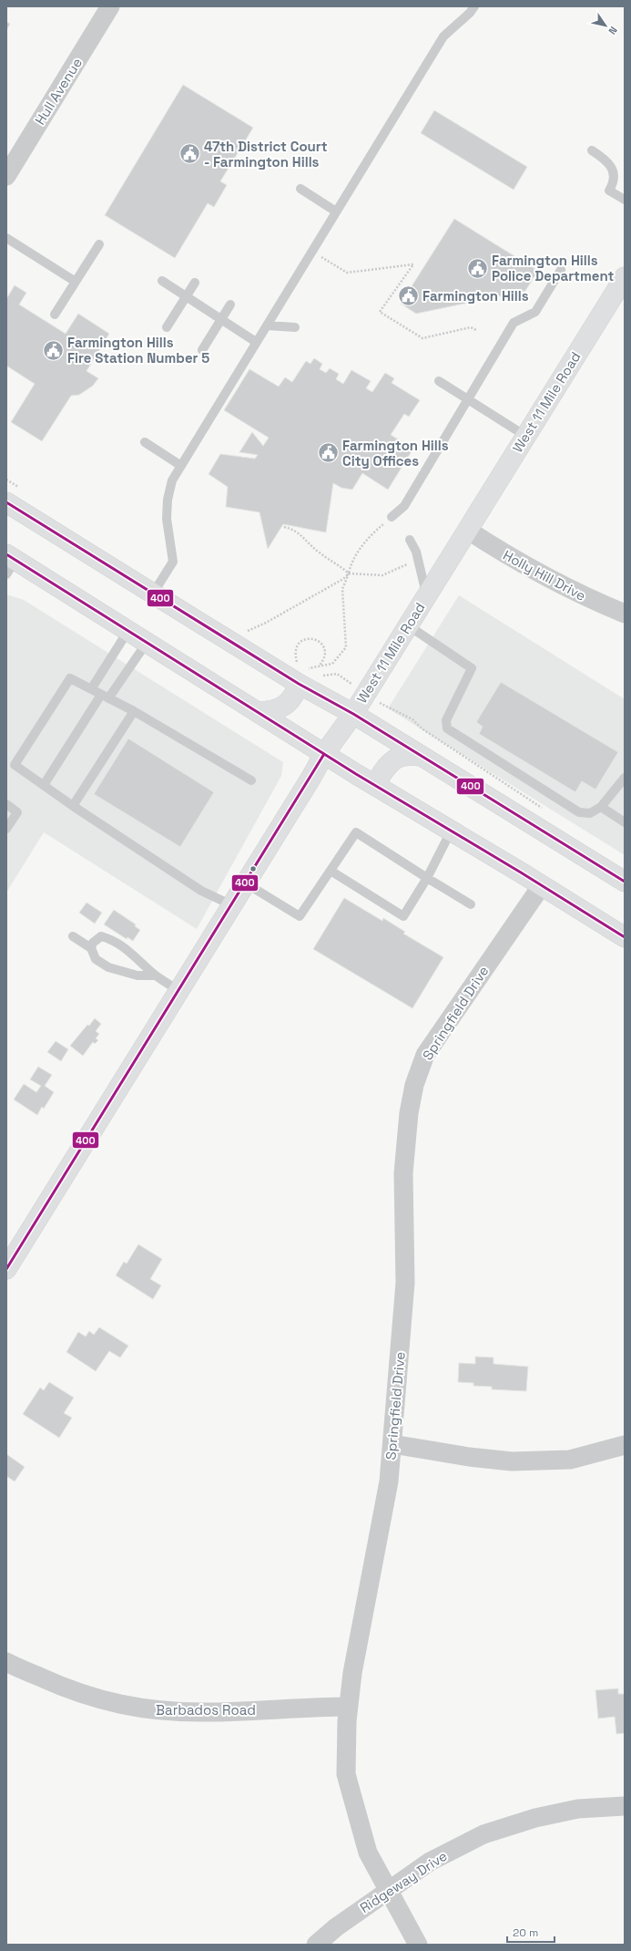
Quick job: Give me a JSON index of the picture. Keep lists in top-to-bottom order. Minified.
{"streets":{"main road":["West 11 Mile Road"],"street":["Hull Avenue","Holly Hill Drive","Springfield Drive","Barbados Road","Ridgeway Drive"]},"crossings":[["West 11 Mile Road","Holly Hill Drive"],["Springfield Drive","Barbados Road"],["Springfield Drive","Ridgeway Drive"]],"places":{"public building":["47th District Court - Farmington Hills","Farmington Hills Police Department","Farmington Hills","Farmington Hills Fire Station Number 5","Farmington Hills City Offices"]},"lines":["transit line 400"],"scale_bar":"20 m","north":"bottom right"}
